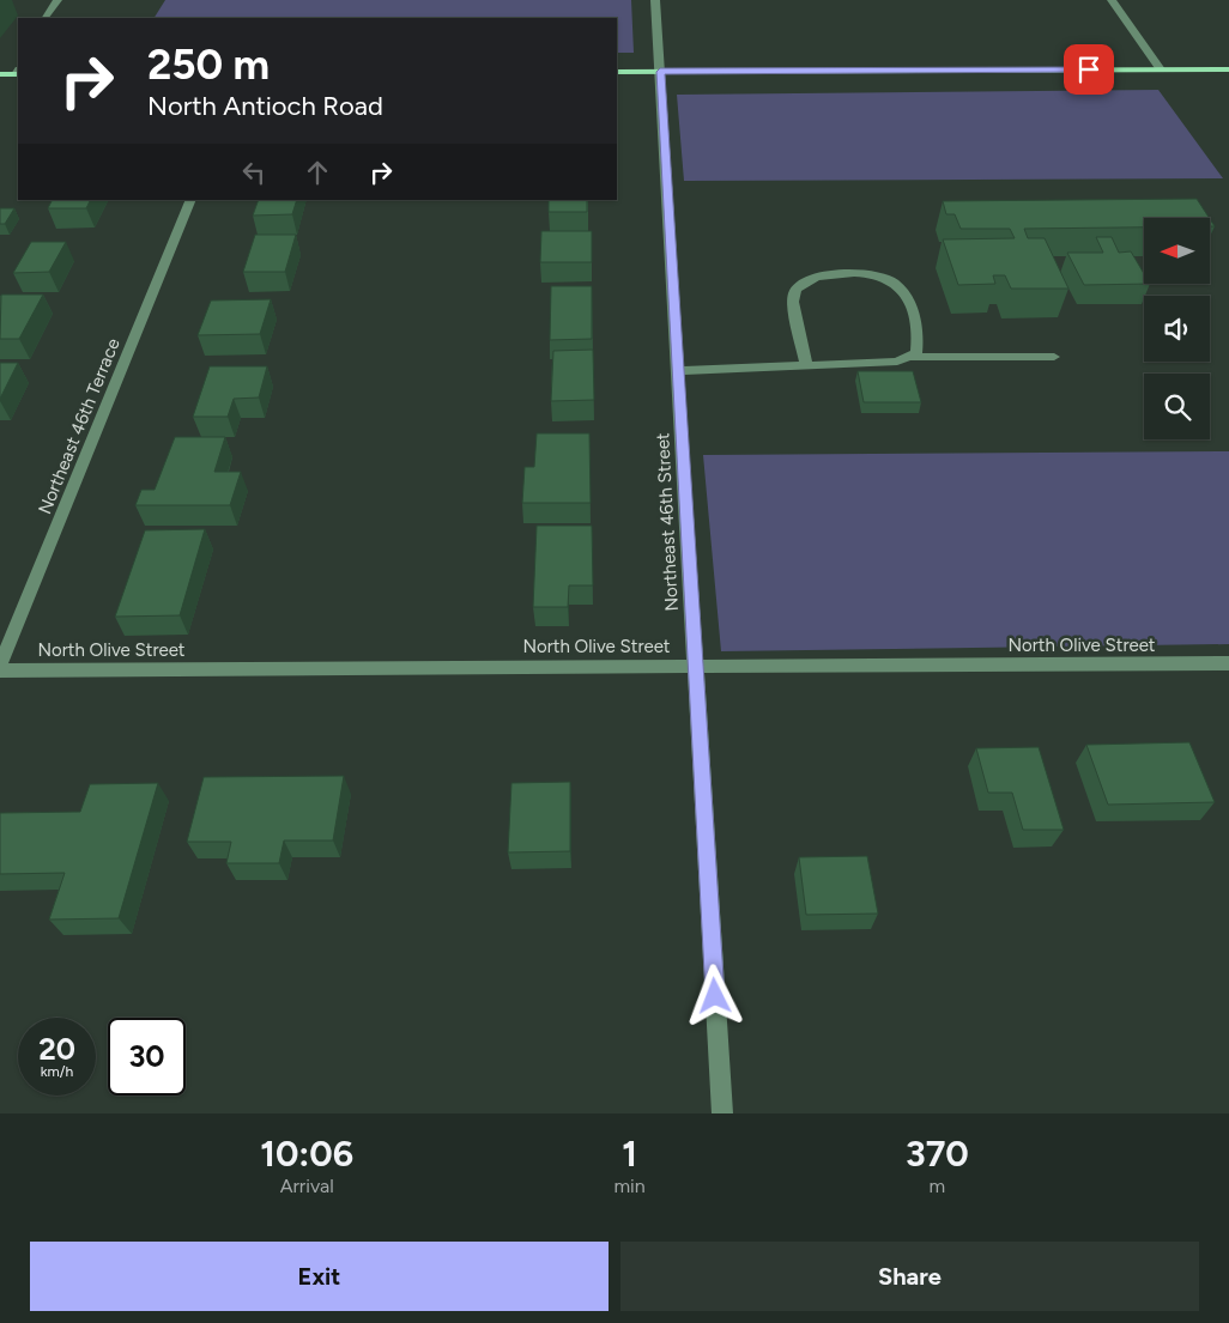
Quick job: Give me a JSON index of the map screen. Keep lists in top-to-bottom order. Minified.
{"streets":{"street":["Northeast 46th Terrace","Northeast 46th Street","North Olive Street"]},"crossings":[["Northeast 46th Terrace","North Olive Street"],["Northeast 46th Street","North Olive Street"]],"north":"left","page":{"turn":["250 m","North Antioch Road"],"speed":"20 km/h","limit":"30","eta":["10:06","Arrival","1","min","370","m"],"buttons":["Exit","Share"]}}
